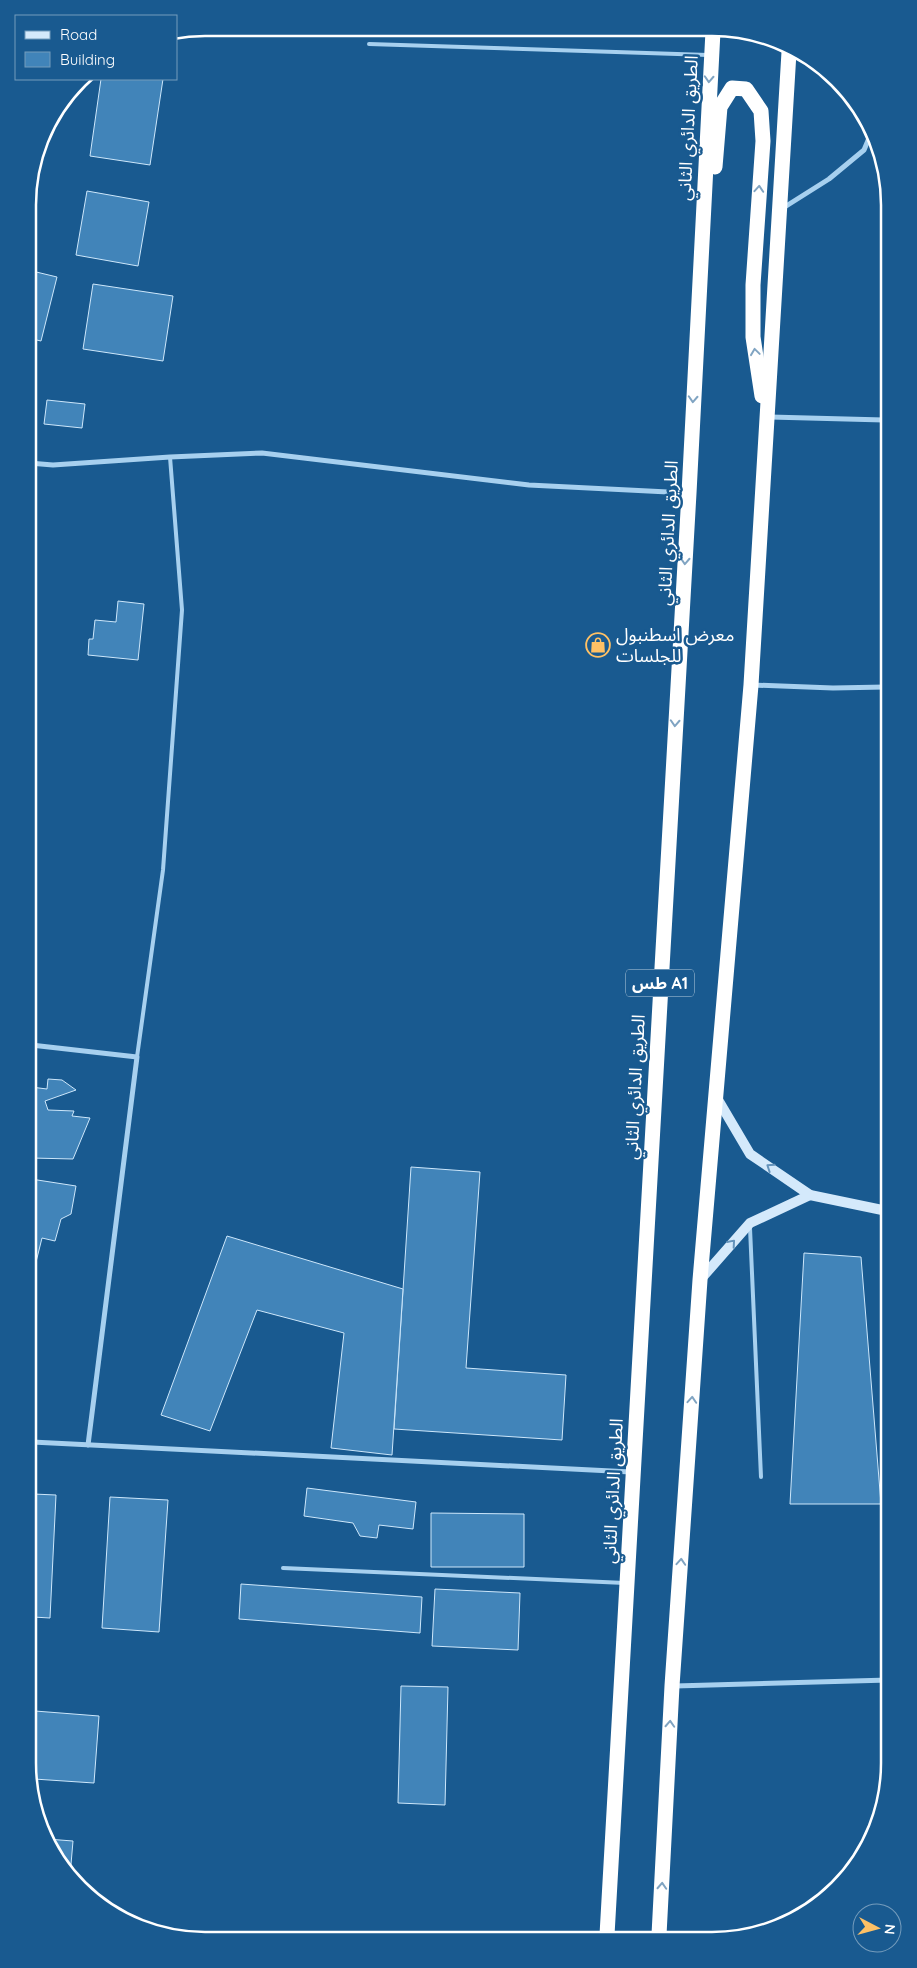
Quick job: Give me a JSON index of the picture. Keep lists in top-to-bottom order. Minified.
{"streets":{"highway":["الطريق الدائري الثاني","طس A1"]},"places":{"shop":["معرض اسطنبول للجلسات"]},"legend":["Road","Building"],"north":"right"}
